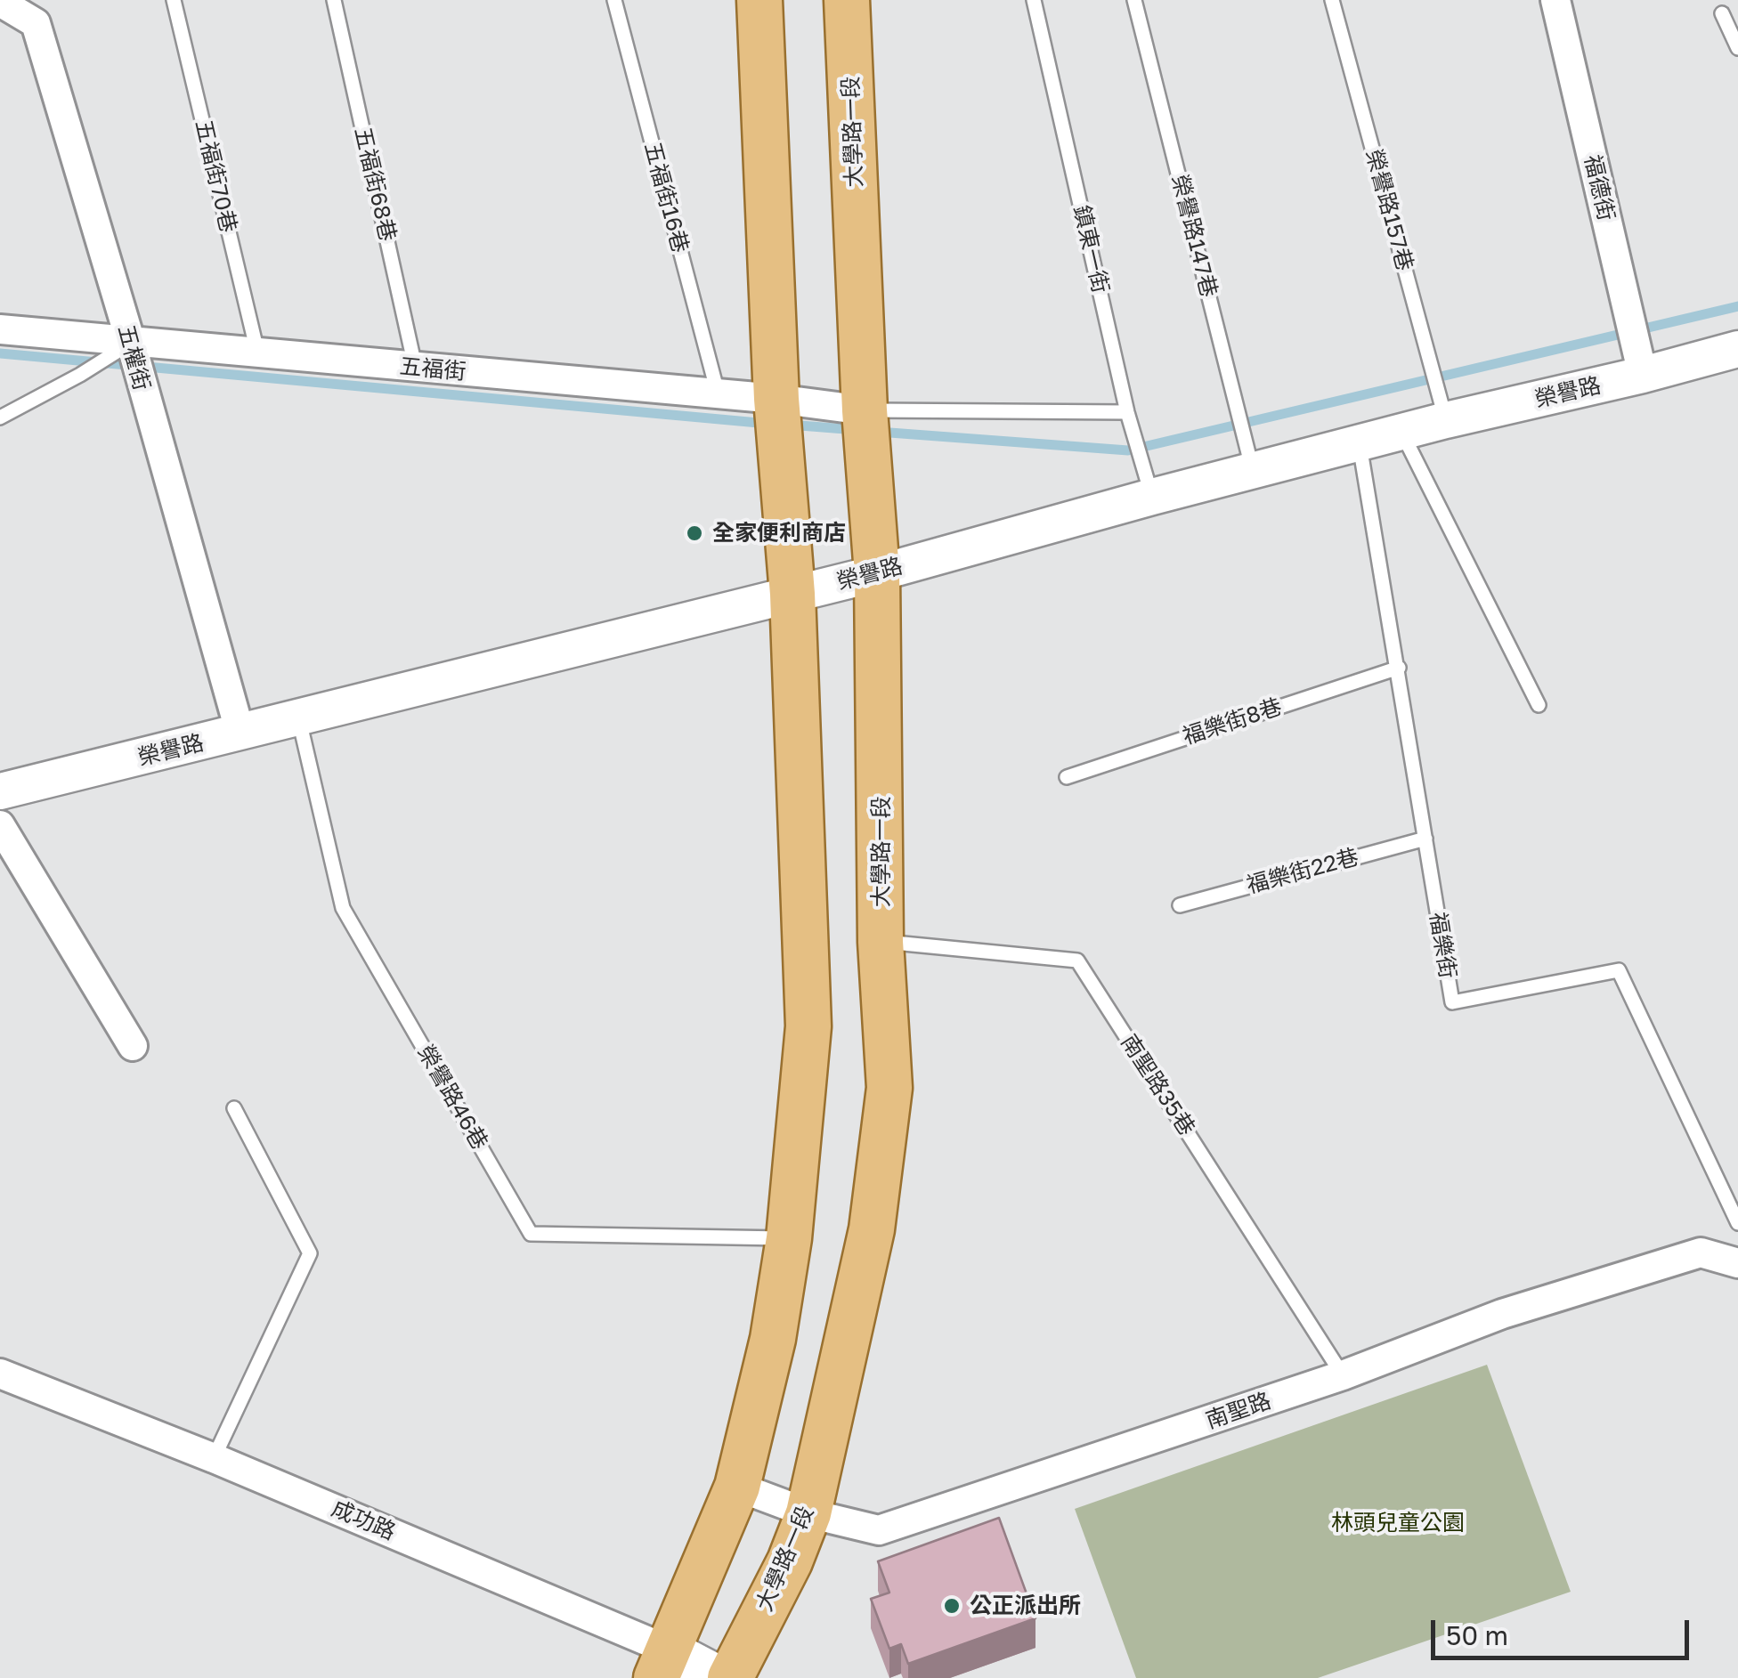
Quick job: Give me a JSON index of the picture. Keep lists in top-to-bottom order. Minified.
{"streets":{"main road":["大學路一段","成功路"],"street":["福德街","五權街","五福街","榮譽路","南聖路"],"lane":["五福街70巷","五福街68巷","五福街16巷","榮譽路157巷","榮譽路147巷","鎮東一街","福樂街8巷","福樂街22巷","福樂街","南聖路35巷","榮譽路46巷"]},"crossings":[["大學路一段","五福街"],["大學路一段","榮譽路"],["大學路一段","南聖路35巷"],["大學路一段","南聖路"],["五福街70巷","五福街"],["五福街68巷","五福街"],["福德街","榮譽路"],["五福街16巷","五福街"],["榮譽路157巷","榮譽路"],["榮譽路147巷","榮譽路"],["鎮東一街","榮譽路"],["五權街","五福街"],["五權街","榮譽路"],["榮譽路","福樂街"],["榮譽路","榮譽路46巷"],["福樂街8巷","福樂街"],["福樂街22巷","福樂街"],["南聖路35巷","南聖路"]],"parks":["林頭兒童公園"],"places":["全家便利商店","公正派出所"],"scale_bar":"50 m"}
